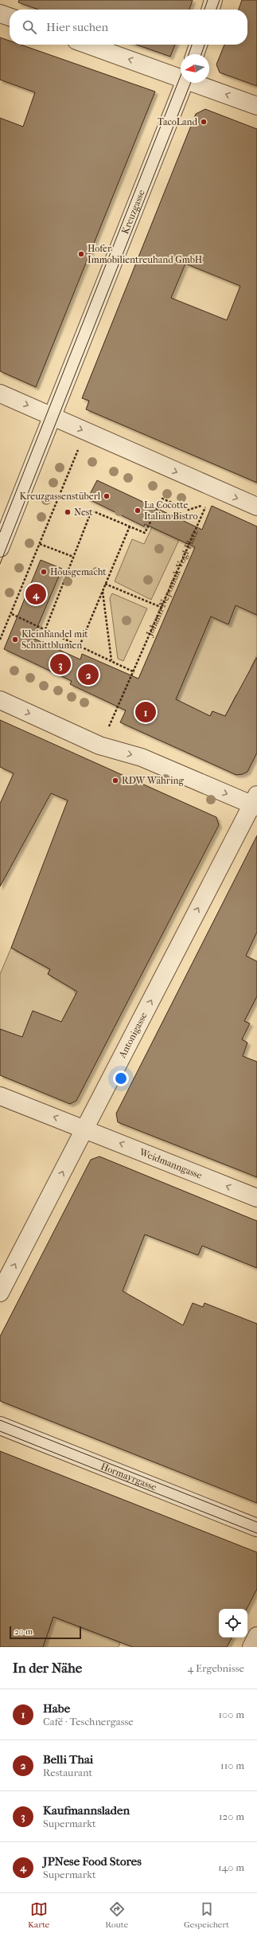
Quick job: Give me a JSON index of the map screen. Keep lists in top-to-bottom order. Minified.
{"streets":{"street":["Kreuzgasse","Antonigasse","Weidmanngasse","Hormayrgasse"],"path":["Johann-Nepomuk-Vogl-Platz"]},"crossings":[["Antonigasse","Weidmanngasse"]],"one_way":["Antonigasse","Weidmanngasse"],"places":["TacoLand","Hofer Immobilientreuhand GmbH","Kreuzgassenstüberl","La Cocotte Italian Bistro","Nest","Housgemacht","Kleinhandel mit Schnittblumen","RDW Währing"],"scale_bar":"20 m","north":"left","page":{"search":"Hier suchen","pins":["4","3","2","1"],"scale":"20 m","heading":["In der Nähe","4 Ergebnisse"],"list":[{"mark":"1","name":"Habe","note":"Café · Teschnergasse","value":"100 m"},{"mark":"2","name":"Belli Thai","note":"Restaurant","value":"110 m"},{"mark":"3","name":"Kaufmannsladen","note":"Supermarkt","value":"120 m"},{"mark":"4","name":"JPNese Food Stores","note":"Supermarkt","value":"140 m"}],"nav":["Karte","Route","Gespeichert"]}}
